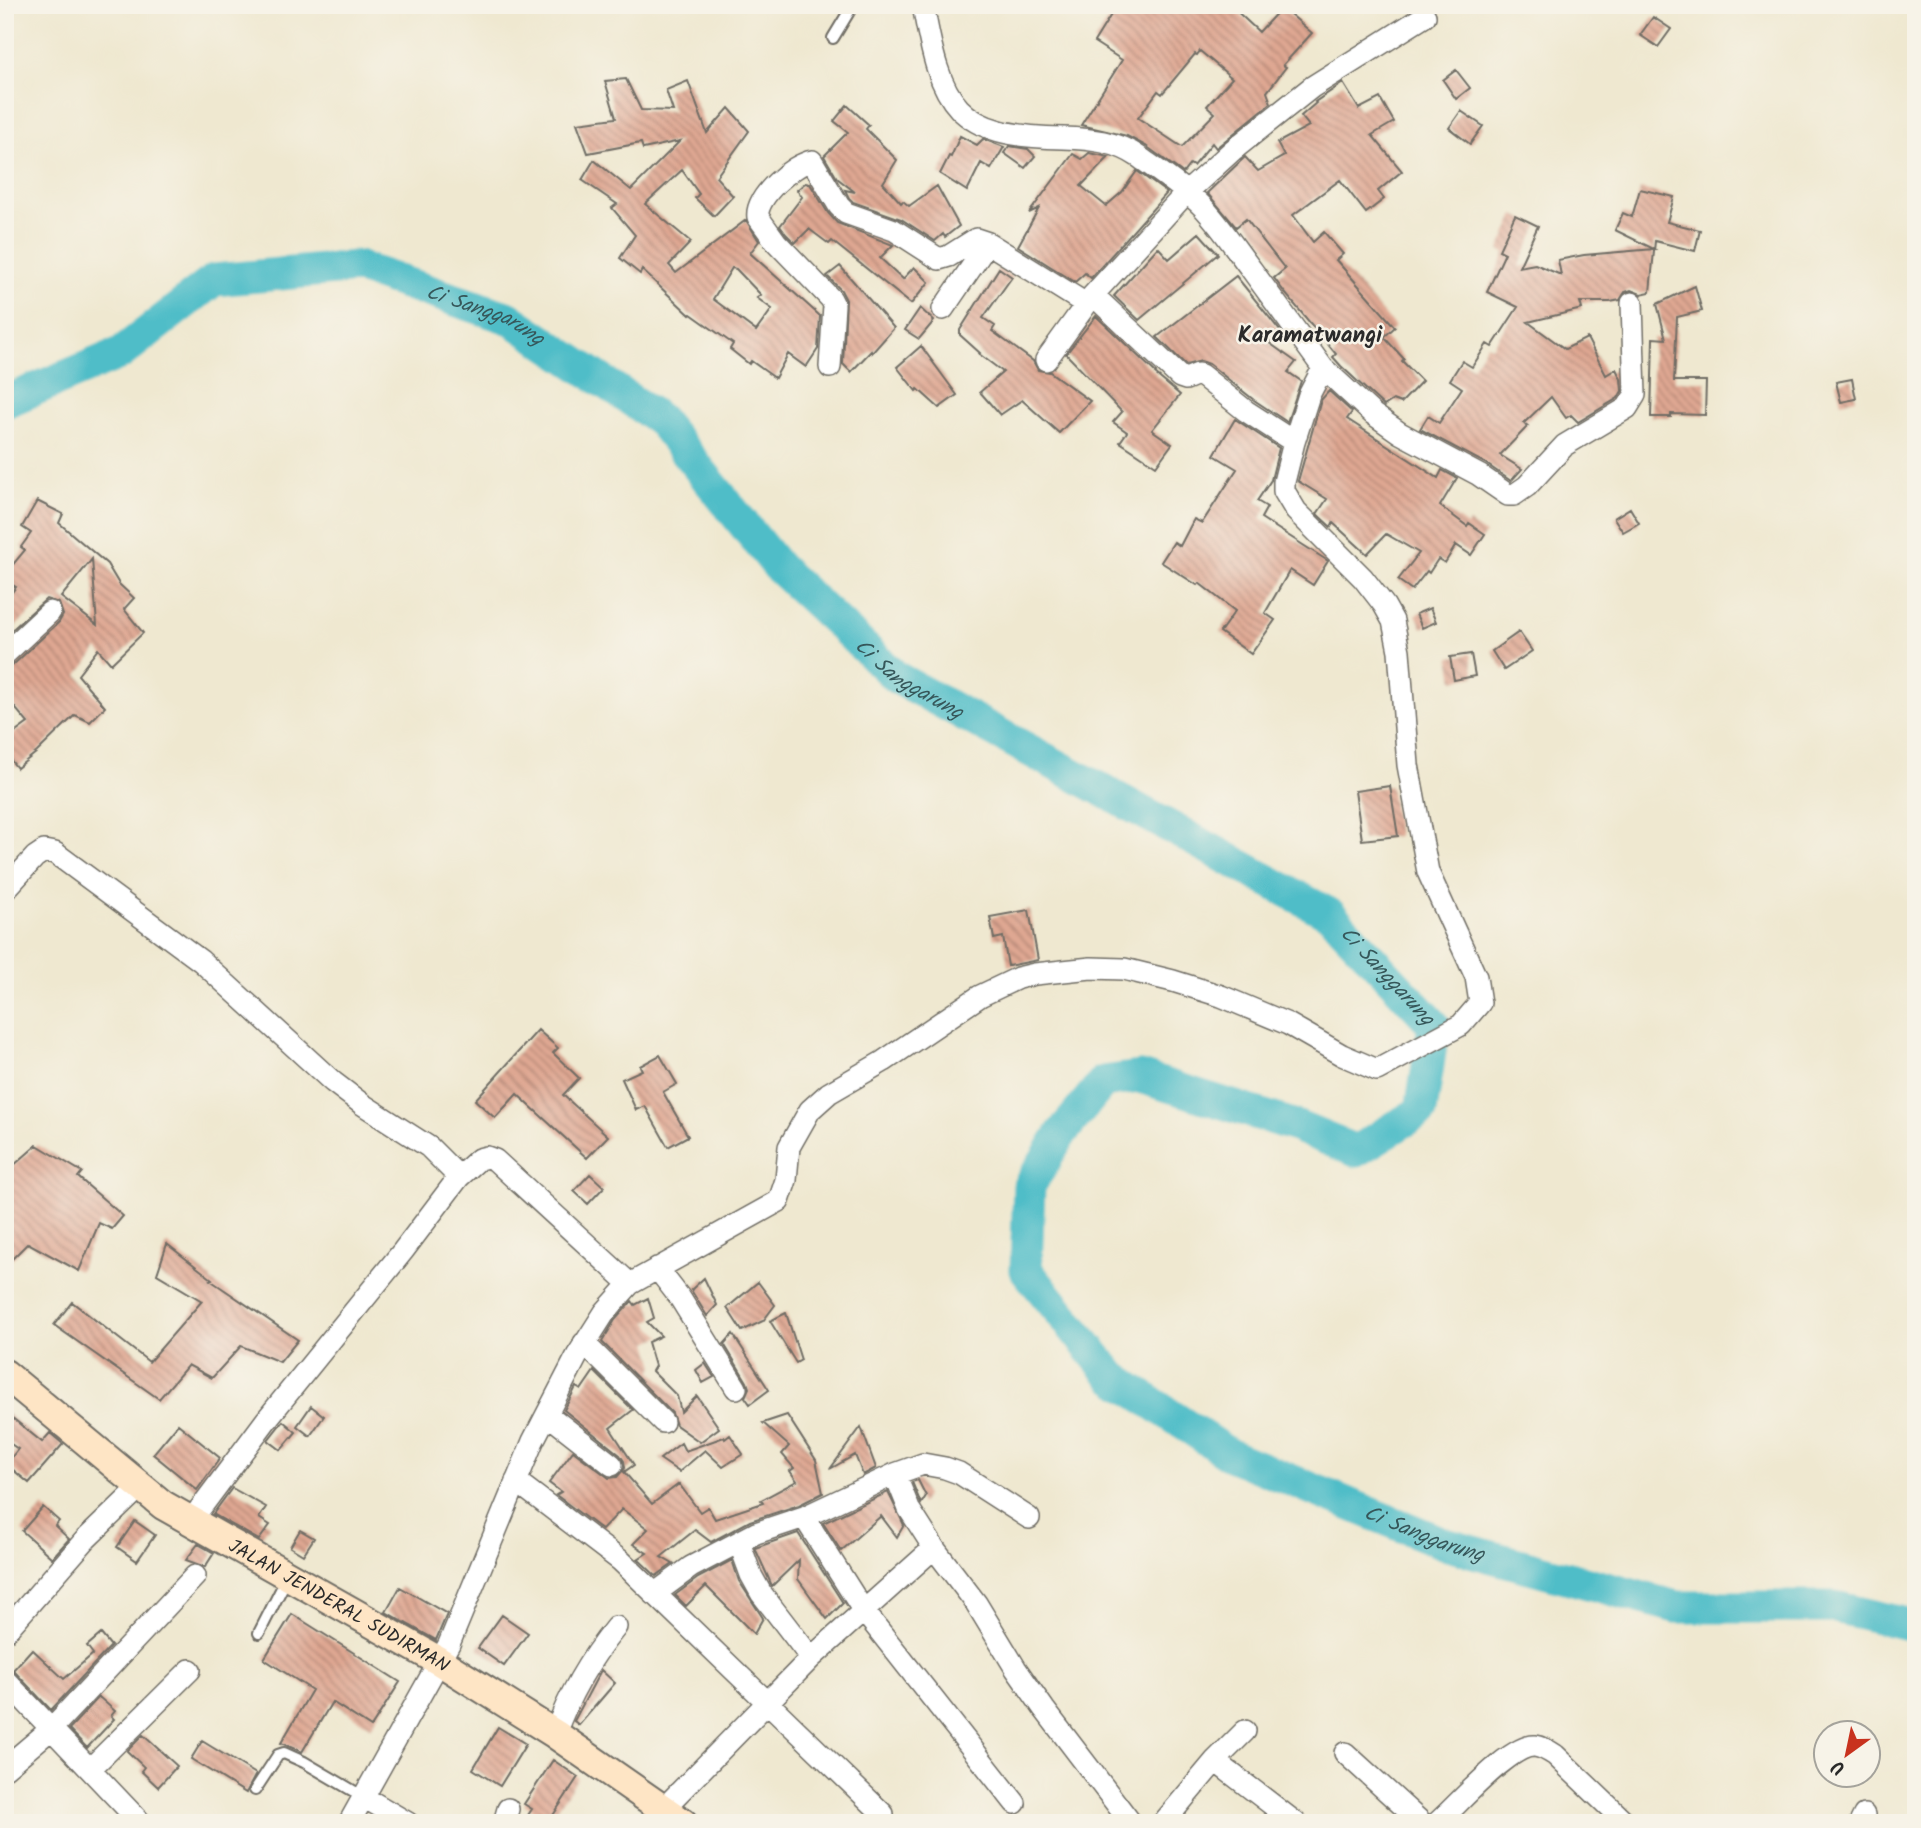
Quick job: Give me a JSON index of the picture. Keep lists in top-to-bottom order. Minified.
{"streets":{"main road":["JALAN JENDERAL SUDIRMAN"]},"districts":["Karamatwangi"],"water":["Ci Sanggarung"],"north":"bottom left"}
